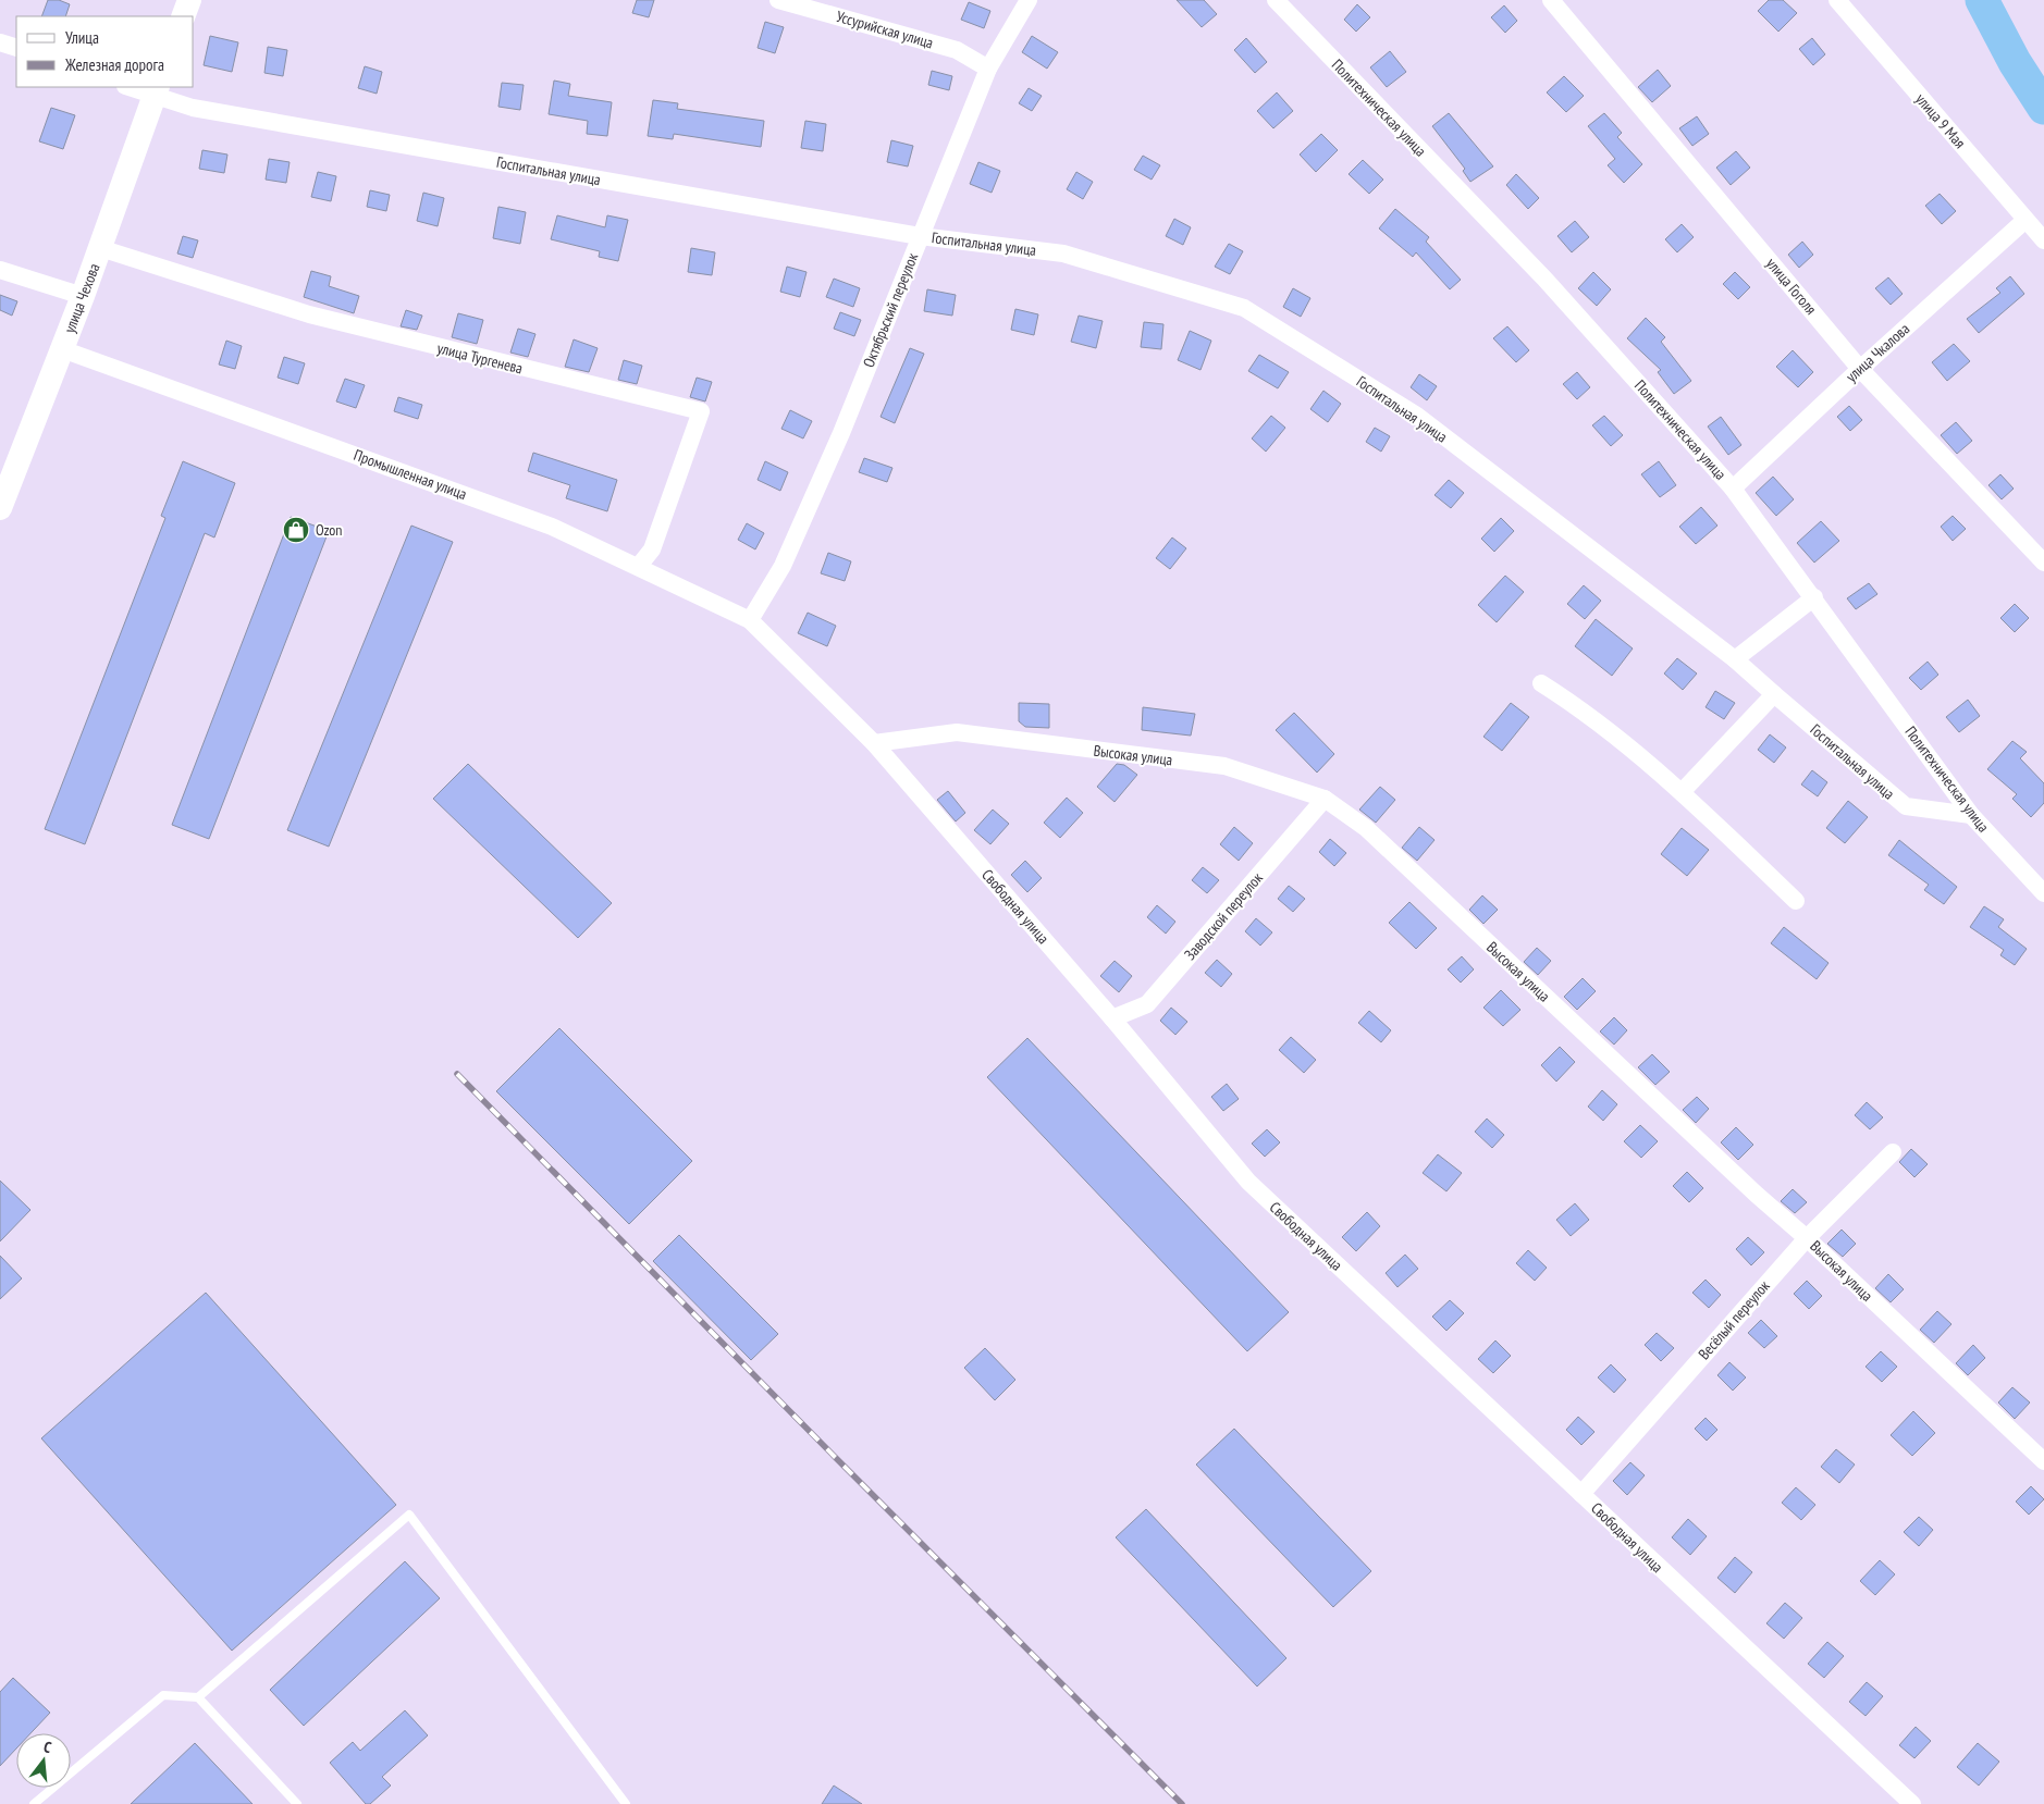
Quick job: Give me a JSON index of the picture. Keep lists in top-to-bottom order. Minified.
{"streets":{"main road":["улица Чехова"],"street":["Уссурийская улица","Политехническая улица","улица 9 Мая","Госпитальная улица","улица Гоголя","Октябрьский переулок","улица Чкалова","улица Тургенева","Промышленная улица","Высокая улица","Свободная улица","Заводской переулок","Весёлый переулок"]},"crossings":[["Уссурийская улица","Октябрьский переулок"],["Политехническая улица","Госпитальная улица"],["Политехническая улица","улица Чкалова"],["улица 9 Мая","улица Чкалова"],["Госпитальная улица","улица Чехова"],["Госпитальная улица","Октябрьский переулок"],["улица Гоголя","улица Чкалова"],["улица Чехова","улица Тургенева"],["улица Чехова","Промышленная улица"],["Октябрьский переулок","Промышленная улица"],["Октябрьский переулок","Свободная улица"],["улица Тургенева","Промышленная улица"],["Промышленная улица","Свободная улица"],["Высокая улица","Свободная улица"],["Высокая улица","Заводской переулок"],["Высокая улица","Весёлый переулок"],["Свободная улица","Заводской переулок"],["Свободная улица","Весёлый переулок"]],"places":{"shop":["Ozon"]},"legend":["Улица","Железная дорога"],"north":"top"}
